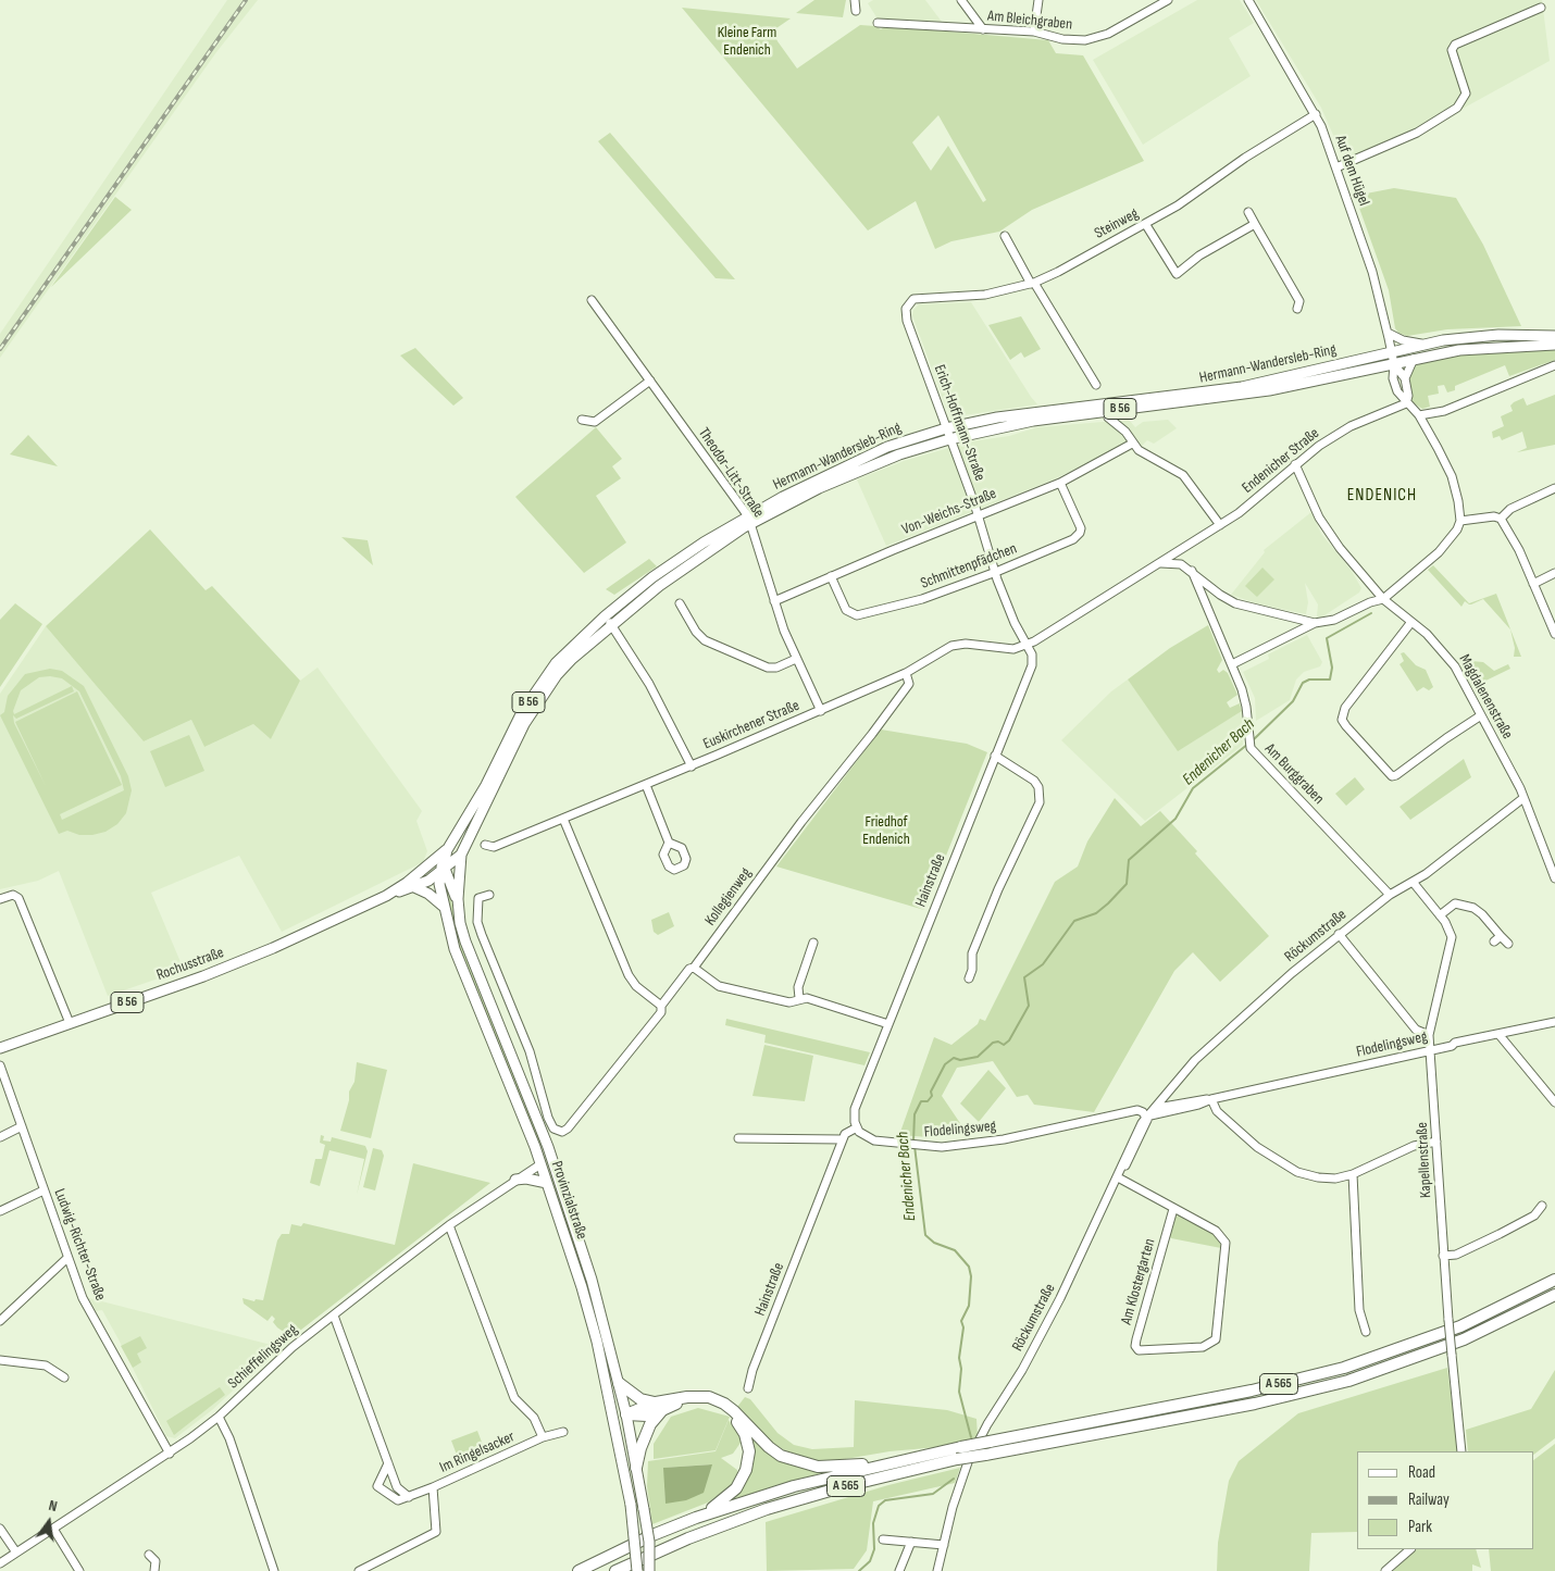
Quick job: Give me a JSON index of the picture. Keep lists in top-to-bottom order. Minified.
{"streets":{"highway":["A 565"],"main road":["Hermann-Wandersleb-Ring","B 56","Rochusstraße","Provinzialstraße"],"street":["Am Bleichgraben","Auf dem Hügel","Steinweg","Erich-Hoffmann-Straße","Endenicher Straße","Theodor-Litt-Straße","Von-Weichs-Straße","Schmittenpfädchen","Magdalenenstraße","Euskirchener Straße","Am Burggraben","Hainstraße","Kollegienweg","Röckumstraße","Flodelingsweg","Kapellenstraße","Ludwig-Richter-Straße","Am Klostergarten","Schieffelingsweg","Im Ringelsacker"]},"crossings":[["Auf dem Hügel","Steinweg"],["Auf dem Hügel","Hermann-Wandersleb-Ring"],["Steinweg","Erich-Hoffmann-Straße"],["Hermann-Wandersleb-Ring","Erich-Hoffmann-Straße"],["Hermann-Wandersleb-Ring","Theodor-Litt-Straße"],["Hermann-Wandersleb-Ring","Rochusstraße"],["Hermann-Wandersleb-Ring","Provinzialstraße"],["Erich-Hoffmann-Straße","Endenicher Straße"],["Erich-Hoffmann-Straße","Von-Weichs-Straße"],["Erich-Hoffmann-Straße","Schmittenpfädchen"],["Erich-Hoffmann-Straße","Euskirchener Straße"],["Erich-Hoffmann-Straße","Hainstraße"],["Endenicher Straße","Magdalenenstraße"],["Endenicher Straße","Euskirchener Straße"],["Endenicher Straße","Hainstraße"],["Theodor-Litt-Straße","Von-Weichs-Straße"],["Theodor-Litt-Straße","Euskirchener Straße"],["Von-Weichs-Straße","Schmittenpfädchen"],["Magdalenenstraße","Röckumstraße"],["Euskirchener Straße","Hainstraße"],["Euskirchener Straße","Kollegienweg"],["Am Burggraben","Röckumstraße"],["Hainstraße","Flodelingsweg"],["Röckumstraße","Flodelingsweg"],["Röckumstraße","Kapellenstraße"],["Röckumstraße","Am Klostergarten"],["Röckumstraße","A 565"],["Rochusstraße","Provinzialstraße"],["Flodelingsweg","Kapellenstraße"],["Provinzialstraße","Schieffelingsweg"],["Ludwig-Richter-Straße","Schieffelingsweg"]],"districts":["ENDENICH"],"water":["Endenicher Bach"],"parks":["Kleine Farm Endenich","Friedhof Endenich"],"legend":["Road","Railway","Park"],"north":"top"}
